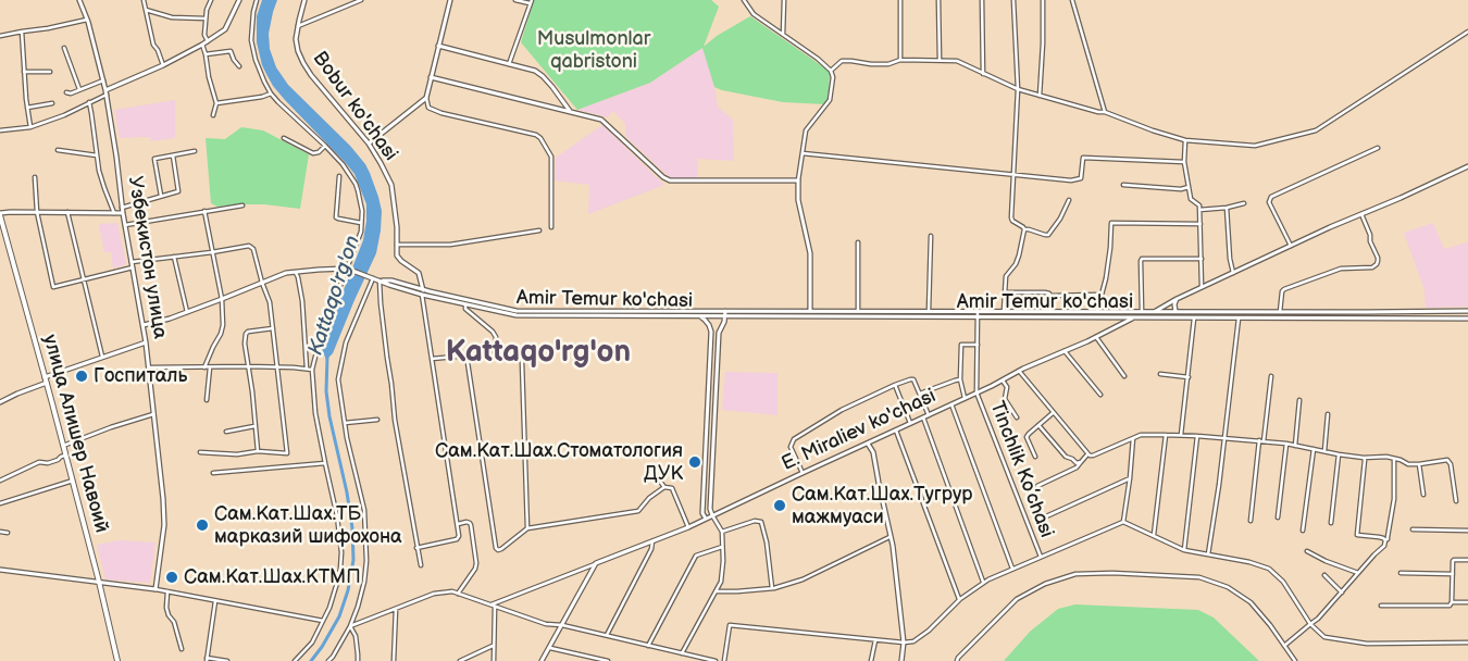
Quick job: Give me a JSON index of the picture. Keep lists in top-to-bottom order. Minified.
{"streets":{"main road":["улица Алишер Навоий"],"street":["Bobur ko'chasi","Узбекистон улица","Amir Temur ko'chasi","E. Miraliev ko'chasi","Tinchlik Ko’chasi"]},"crossings":[["Bobur ko'chasi","Amir Temur ko'chasi"],["Amir Temur ko'chasi","E. Miraliev ko'chasi"],["E. Miraliev ko'chasi","Tinchlik Ko’chasi"]],"districts":["Kattaqo'rg'on"],"water":["Kattaqo'rg'on"],"parks":["Musulmonlar qabristoni"],"places":["Госпиталь","Сам.Кат.Шах.Стоматология ДУК","Сам.Кат.Шах.Тугрур мажмуаси","Сам.Кат.Шах.ТБ марказий шифохона","Сам.Кат.Шах.КТМП"]}
